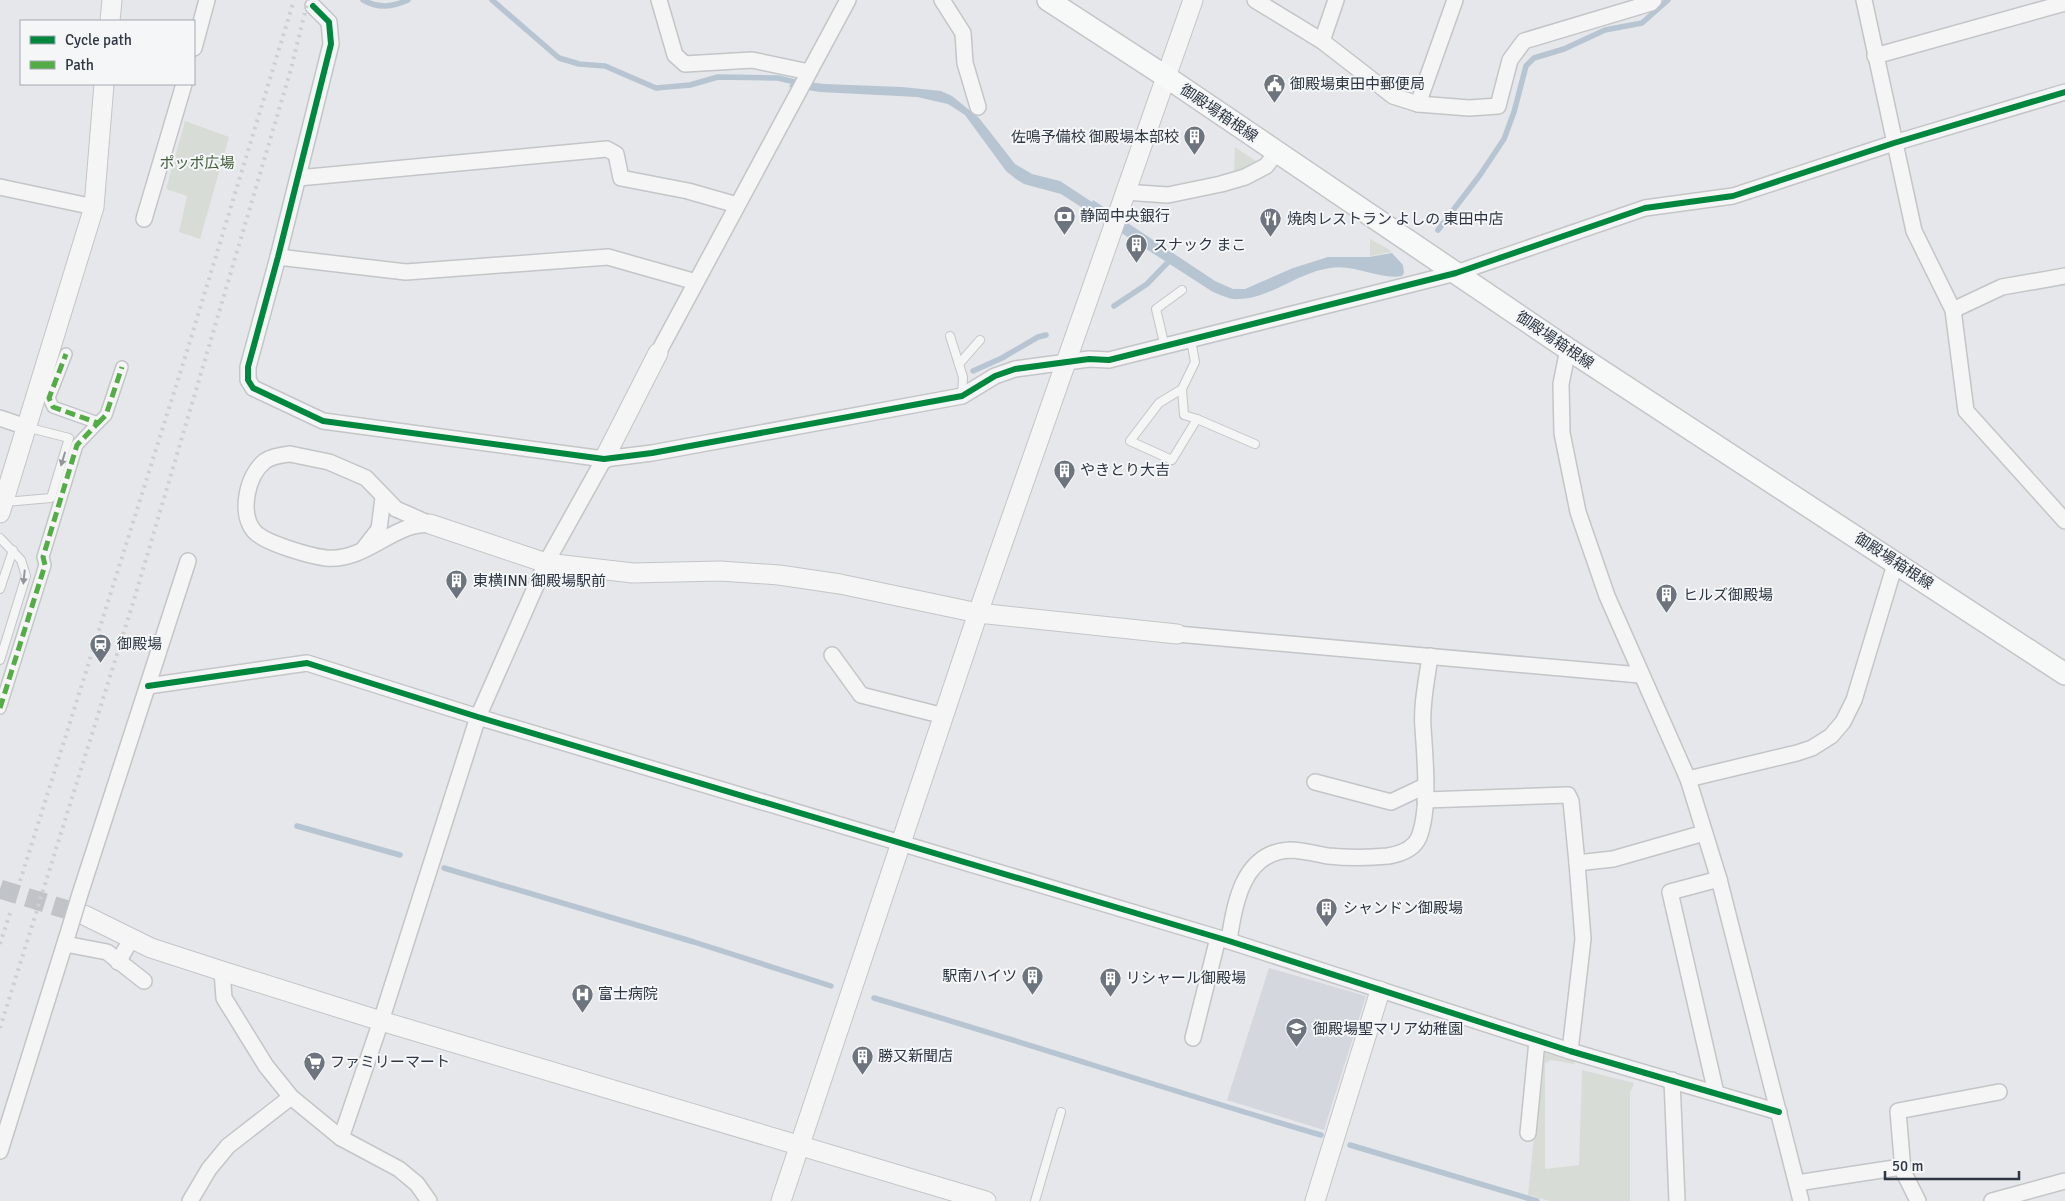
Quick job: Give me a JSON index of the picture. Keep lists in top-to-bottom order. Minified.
{"streets":{"main road":["御殿場箱根線"]},"parks":["ポッポ広場"],"places":{"public building":["御殿場東田中郵便局"],"building":["佐鳴予備校 御殿場本部校","スナック まこ","やきとり大吉","東横INN 御殿場駅前","ヒルズ御殿場","シャンドン御殿場","駅南ハイツ","リシャール御殿場","勝又新聞店"],"bank":["静岡中央銀行"],"restaurant":["焼肉レストラン よしの 東田中店"],"station":["御殿場"],"hospital":["富士病院"],"school or university":["御殿場聖マリア幼稚園"],"supermarket":["ファミリーマート"]},"legend":["Cycle path","Path"],"scale_bar":"50 m"}
